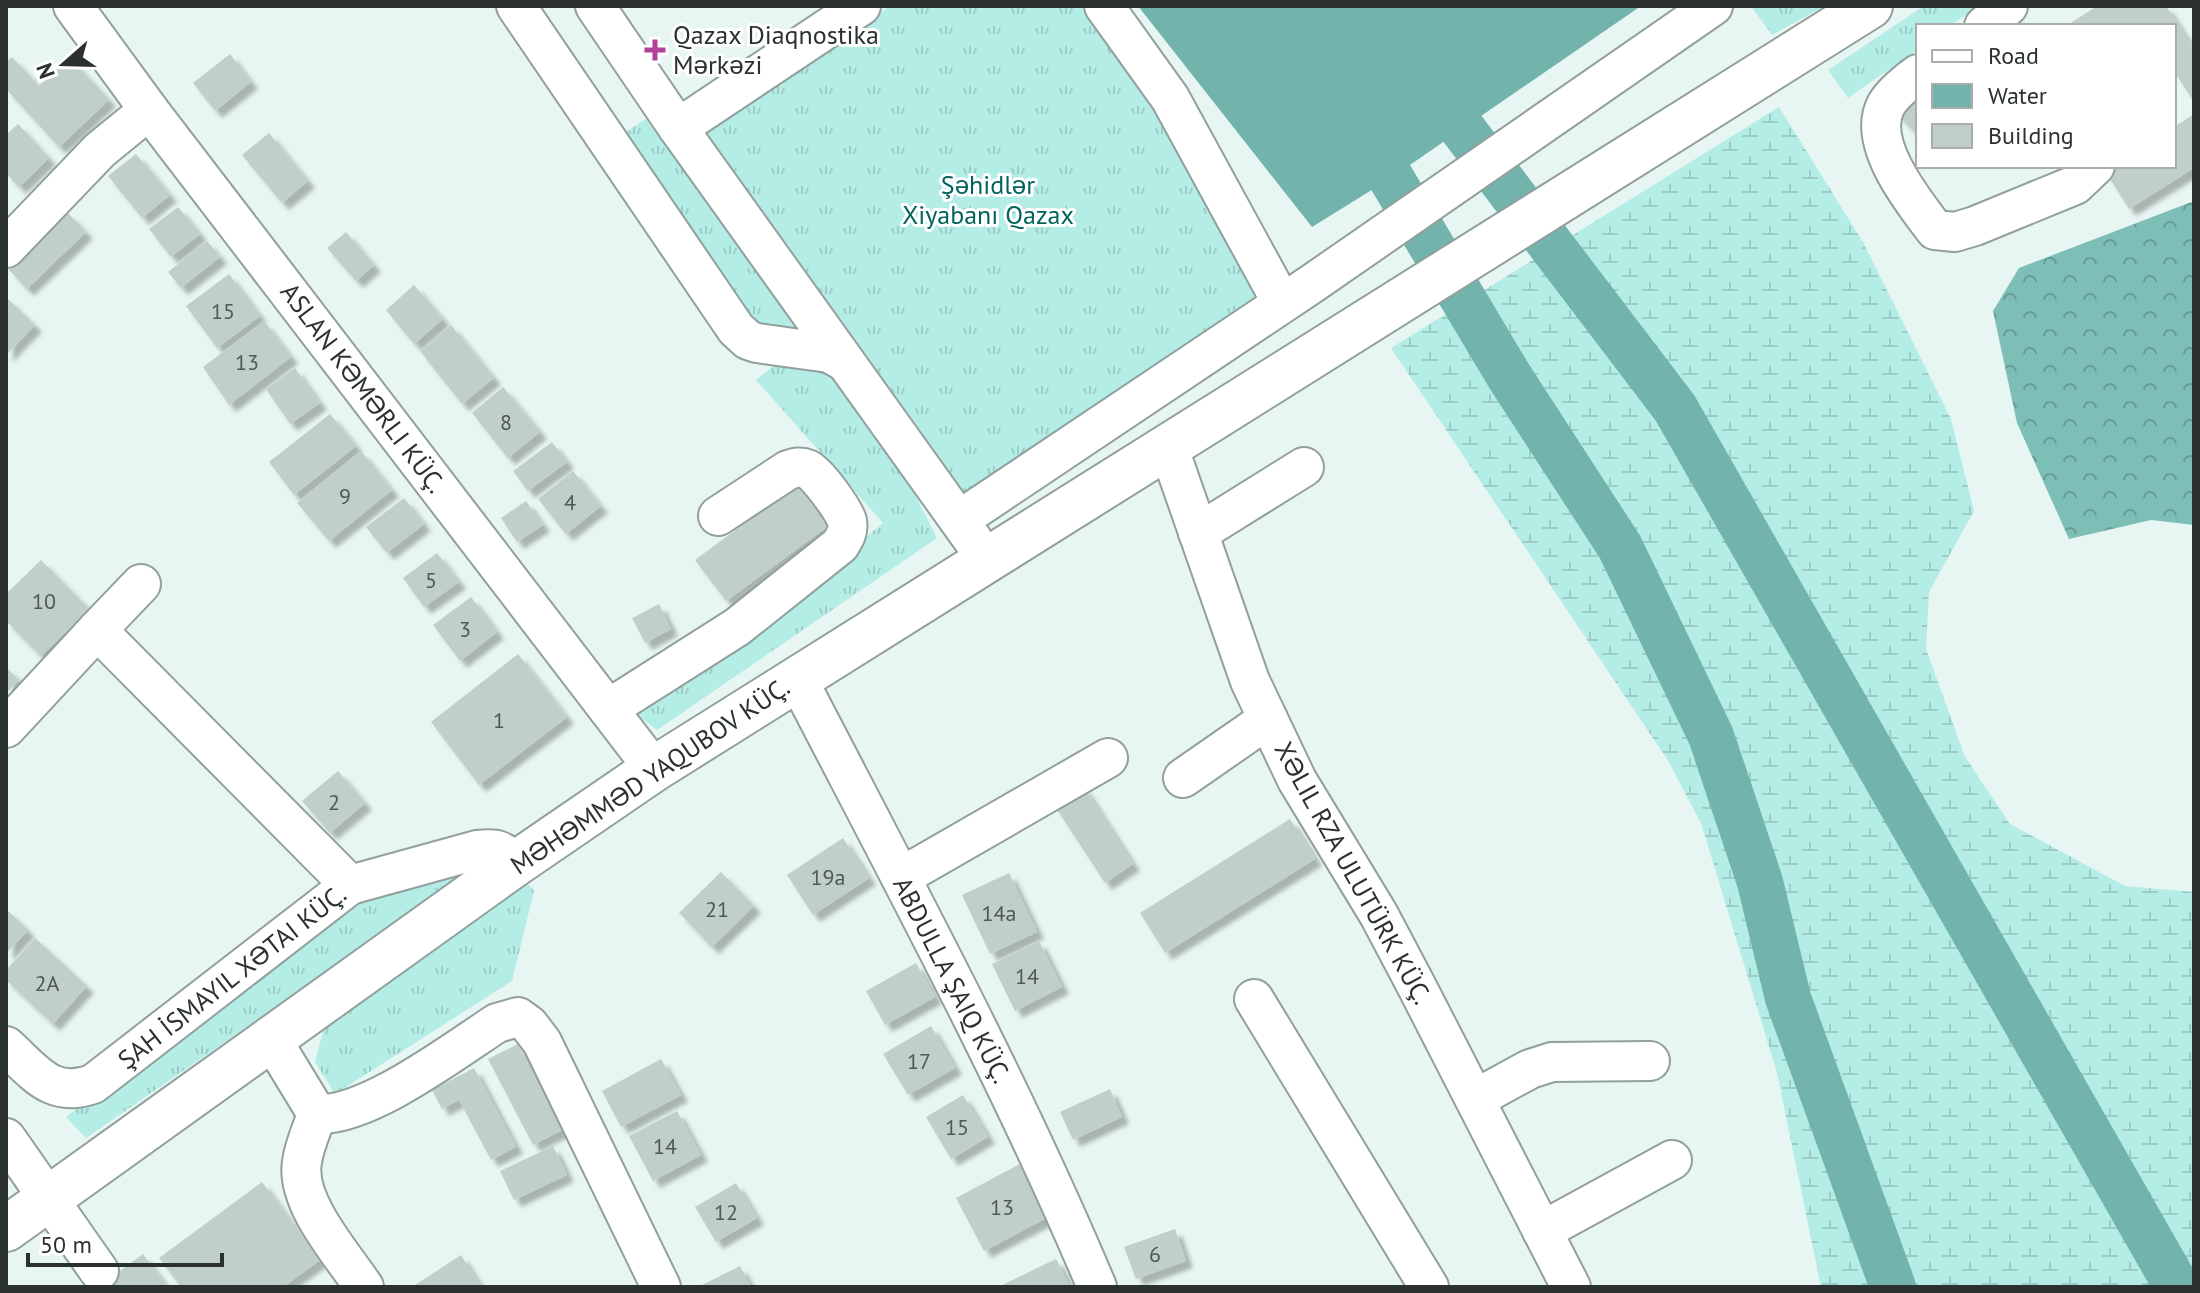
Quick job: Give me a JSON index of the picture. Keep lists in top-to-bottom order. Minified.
{"streets":{"main road":["MƏHƏMMƏD YAQUBOV KÜÇ."],"street":["ASLAN KƏMƏRLI KÜÇ.","XƏLIL RZA ULUTÜRK KÜÇ.","ABDULLA ŞAIQ KÜÇ."]},"crossings":[["ASLAN KƏMƏRLI KÜÇ.","MƏHƏMMƏD YAQUBOV KÜÇ."],["MƏHƏMMƏD YAQUBOV KÜÇ.","XƏLIL RZA ULUTÜRK KÜÇ."],["MƏHƏMMƏD YAQUBOV KÜÇ.","ABDULLA ŞAIQ KÜÇ."]],"parks":["Şəhidlər Xiyabanı Qazax"],"places":{"health":["Qazax Diaqnostika Mərkəzi"]},"house_numbers":["15","13","8","9","4","5","10","3","1","2","19a","21","14a","14","2A","17","15","14","13","12","6"],"legend":["Road","Water","Building"],"scale_bar":"50 m","north":"left"}
